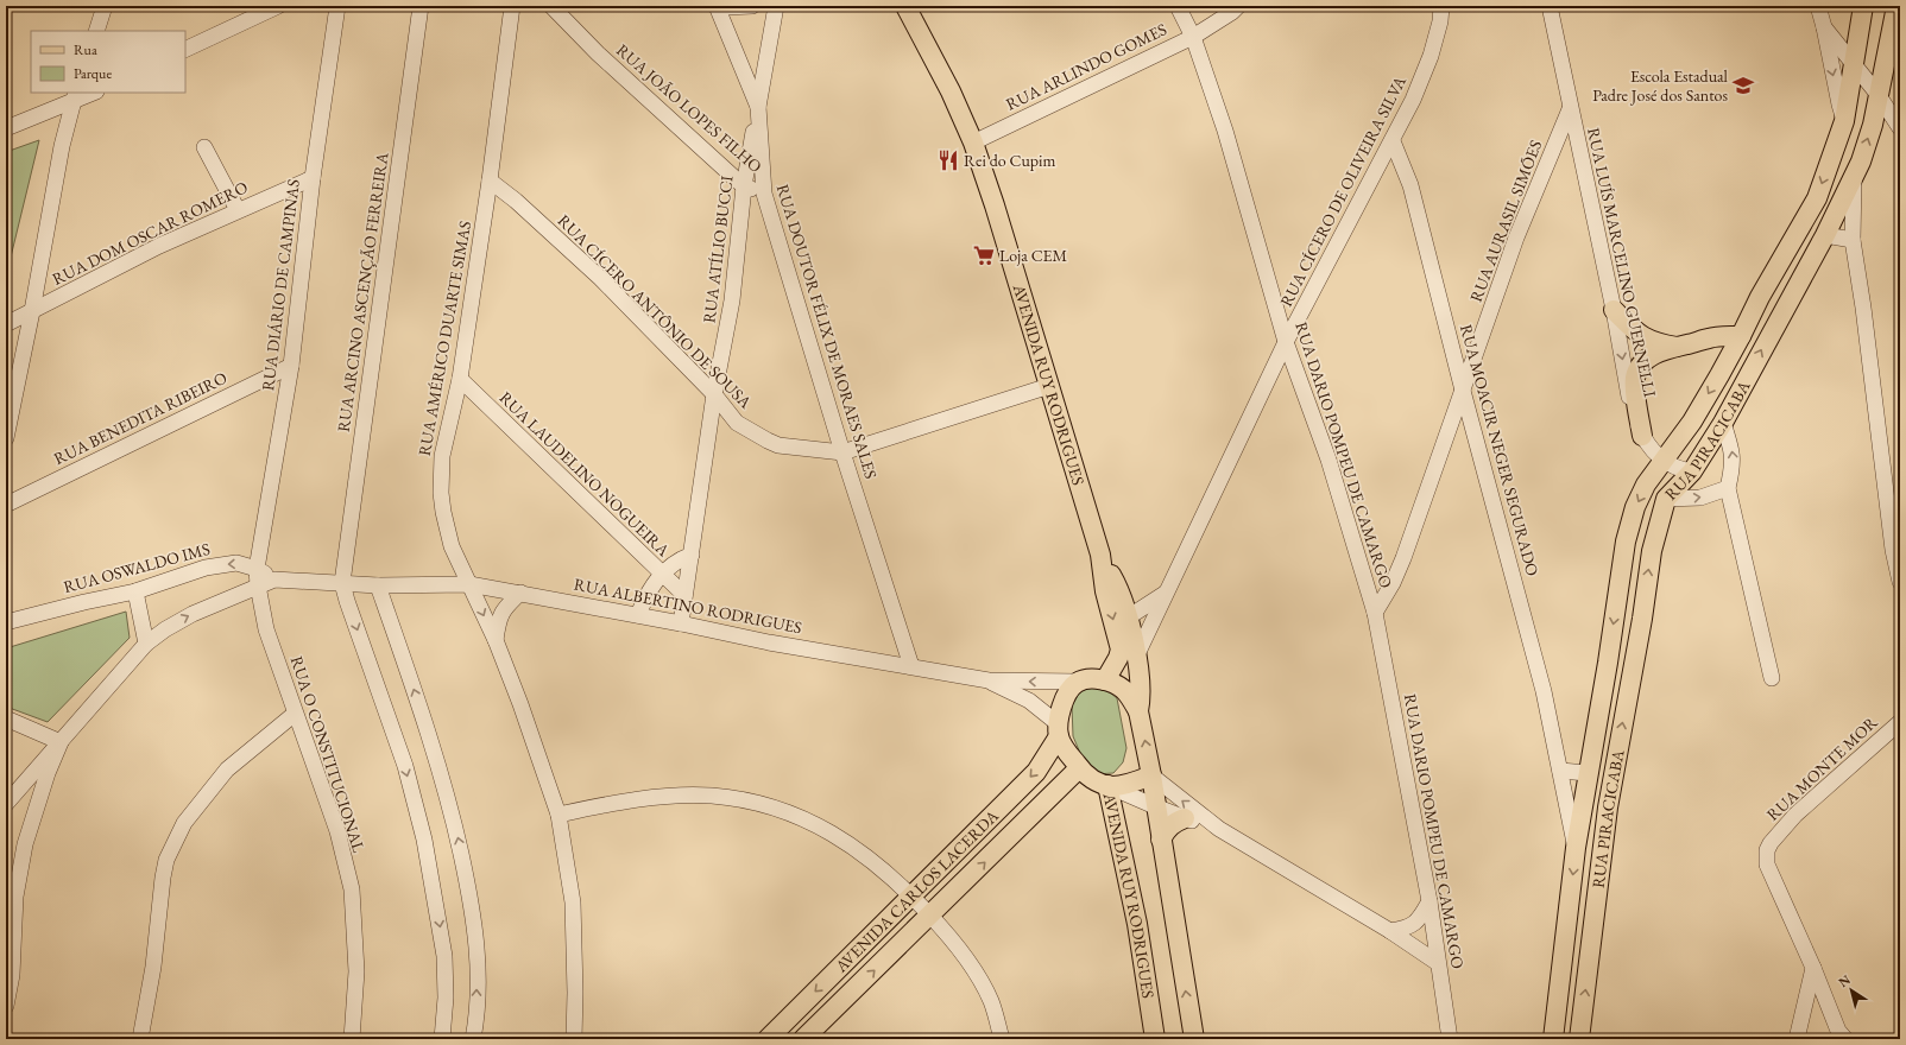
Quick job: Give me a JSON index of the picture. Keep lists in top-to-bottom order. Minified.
{"streets":{"main road":["AVENIDA RUY RODRIGUES","RUA PIRACICABA","AVENIDA CARLOS LACERDA"],"street":["RUA ARLINDO GOMES","RUA JOÃO LOPES FILHO","RUA CÍCERO DE OLIVEIRA SILVA","RUA AURASIL SIMÕES","RUA DOM OSCAR ROMERO","RUA ATÍLIO BUCCI","RUA LUÍS MARCELINO GUERNELLI","RUA DIÁRIO DE CAMPINAS","RUA ARCINO ASCENÇÃO FERREIRA","RUA CÍCERO ANTÔNIO DE SOUSA","RUA DOUTOR FÉLIX DE MORAES SALES","RUA AMÉRICO DUARTE SIMAS","RUA BENEDITA RIBEIRO","RUA MOACIR NEGER SEGURADO","RUA DARIO POMPEU DE CAMARGO","RUA LAUDELINO NOGUEIRA","RUA OSWALDO IMS","RUA ALBERTINO RODRIGUES","RUA O CONSTITUCIONAL","RUA MONTE MOR"]},"crossings":[["RUA ARLINDO GOMES","AVENIDA RUY RODRIGUES"],["RUA ARLINDO GOMES","RUA DARIO POMPEU DE CAMARGO"],["RUA JOÃO LOPES FILHO","RUA ATÍLIO BUCCI"],["RUA JOÃO LOPES FILHO","RUA DOUTOR FÉLIX DE MORAES SALES"],["RUA CÍCERO DE OLIVEIRA SILVA","AVENIDA RUY RODRIGUES"],["RUA CÍCERO DE OLIVEIRA SILVA","RUA MOACIR NEGER SEGURADO"],["RUA CÍCERO DE OLIVEIRA SILVA","RUA DARIO POMPEU DE CAMARGO"],["RUA AURASIL SIMÕES","RUA LUÍS MARCELINO GUERNELLI"],["RUA AURASIL SIMÕES","RUA MOACIR NEGER SEGURADO"],["RUA AURASIL SIMÕES","RUA DARIO POMPEU DE CAMARGO"],["RUA DOM OSCAR ROMERO","RUA DIÁRIO DE CAMPINAS"],["RUA ATÍLIO BUCCI","RUA CÍCERO ANTÔNIO DE SOUSA"],["RUA ATÍLIO BUCCI","RUA DOUTOR FÉLIX DE MORAES SALES"],["RUA ATÍLIO BUCCI","RUA LAUDELINO NOGUEIRA"],["RUA ATÍLIO BUCCI","RUA ALBERTINO RODRIGUES"],["RUA LUÍS MARCELINO GUERNELLI","RUA PIRACICABA"],["RUA DIÁRIO DE CAMPINAS","RUA BENEDITA RIBEIRO"],["RUA DIÁRIO DE CAMPINAS","RUA OSWALDO IMS"],["RUA DIÁRIO DE CAMPINAS","RUA O CONSTITUCIONAL"],["RUA ARCINO ASCENÇÃO FERREIRA","RUA OSWALDO IMS"],["RUA CÍCERO ANTÔNIO DE SOUSA","RUA DOUTOR FÉLIX DE MORAES SALES"],["RUA CÍCERO ANTÔNIO DE SOUSA","RUA AMÉRICO DUARTE SIMAS"],["RUA CÍCERO ANTÔNIO DE SOUSA","AVENIDA RUY RODRIGUES"],["RUA DOUTOR FÉLIX DE MORAES SALES","RUA ALBERTINO RODRIGUES"],["RUA AMÉRICO DUARTE SIMAS","RUA LAUDELINO NOGUEIRA"],["RUA AMÉRICO DUARTE SIMAS","RUA ALBERTINO RODRIGUES"],["AVENIDA RUY RODRIGUES","RUA ALBERTINO RODRIGUES"],["AVENIDA RUY RODRIGUES","AVENIDA CARLOS LACERDA"],["RUA PIRACICABA","RUA MOACIR NEGER SEGURADO"],["RUA OSWALDO IMS","RUA ALBERTINO RODRIGUES"],["RUA OSWALDO IMS","RUA O CONSTITUCIONAL"],["RUA ALBERTINO RODRIGUES","AVENIDA CARLOS LACERDA"]],"places":{"school or university":["Escola Estadual Padre José dos Santos"],"restaurant":["Rei do Cupim"],"supermarket":["Loja CEM"]},"legend":["Rua","Parque"],"north":"top left"}
